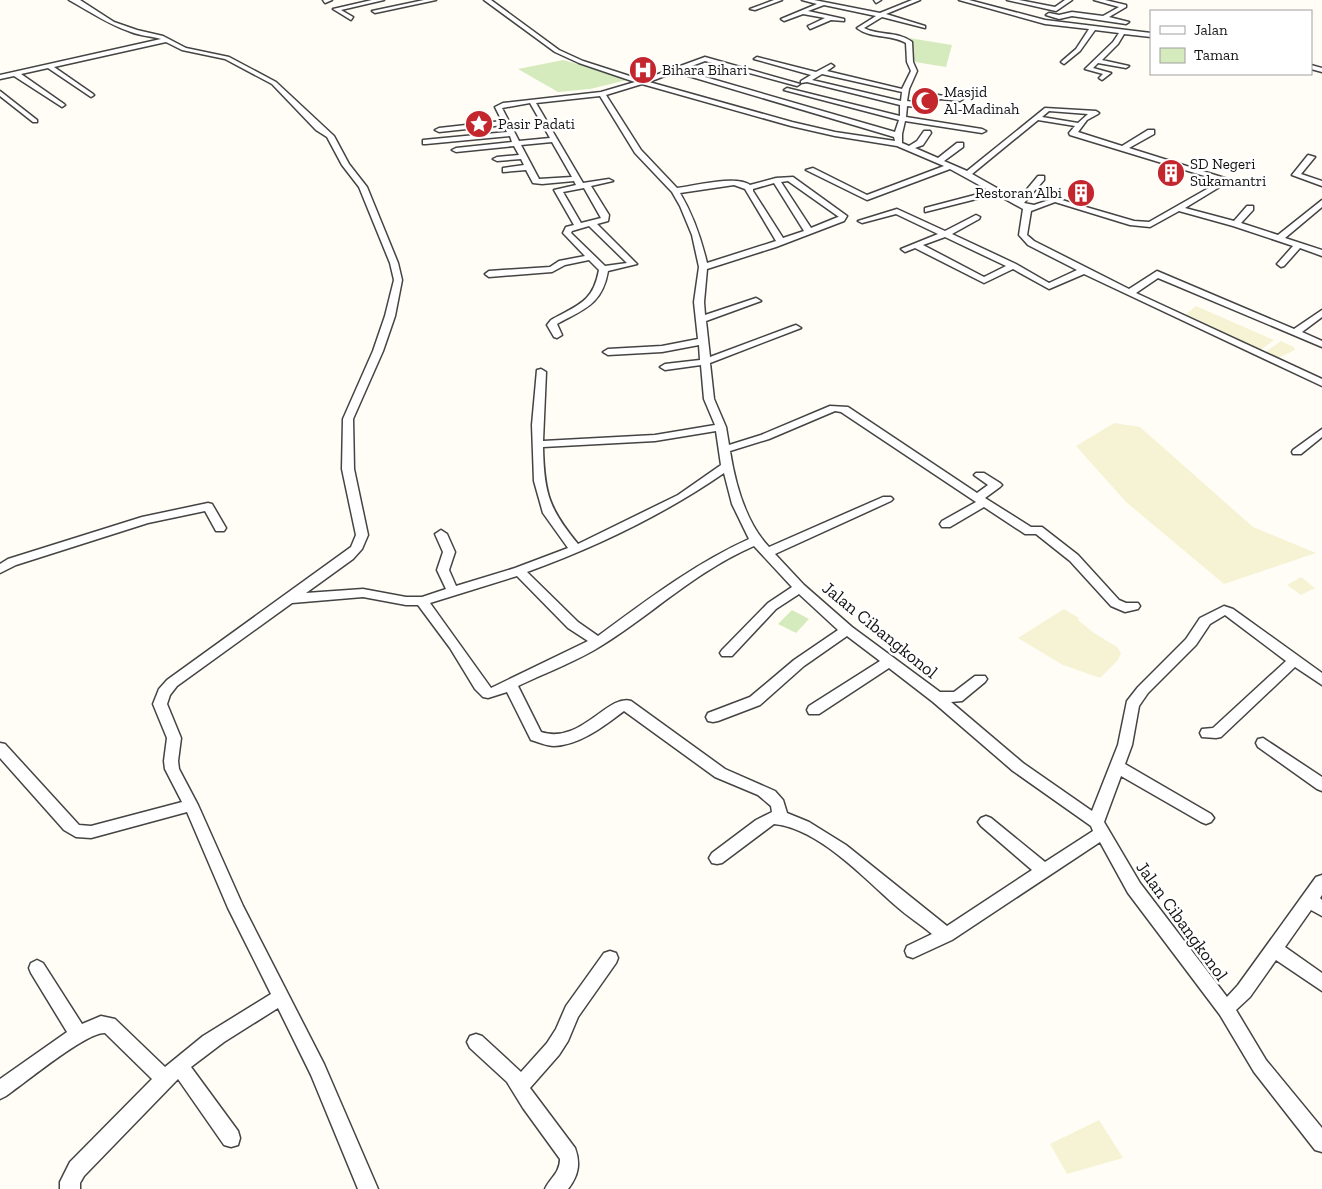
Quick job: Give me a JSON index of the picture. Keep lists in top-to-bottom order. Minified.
{"streets":{"street":["Jalan Cibangkonol"]},"places":{"hospital":["Bihara Bihari"],"mosque":["Masjid Al-Madinah"],"place":["Pasir Padati"],"building":["SD Negeri Sukamantri","Restoran Albi"]},"legend":["Jalan","Taman"]}
